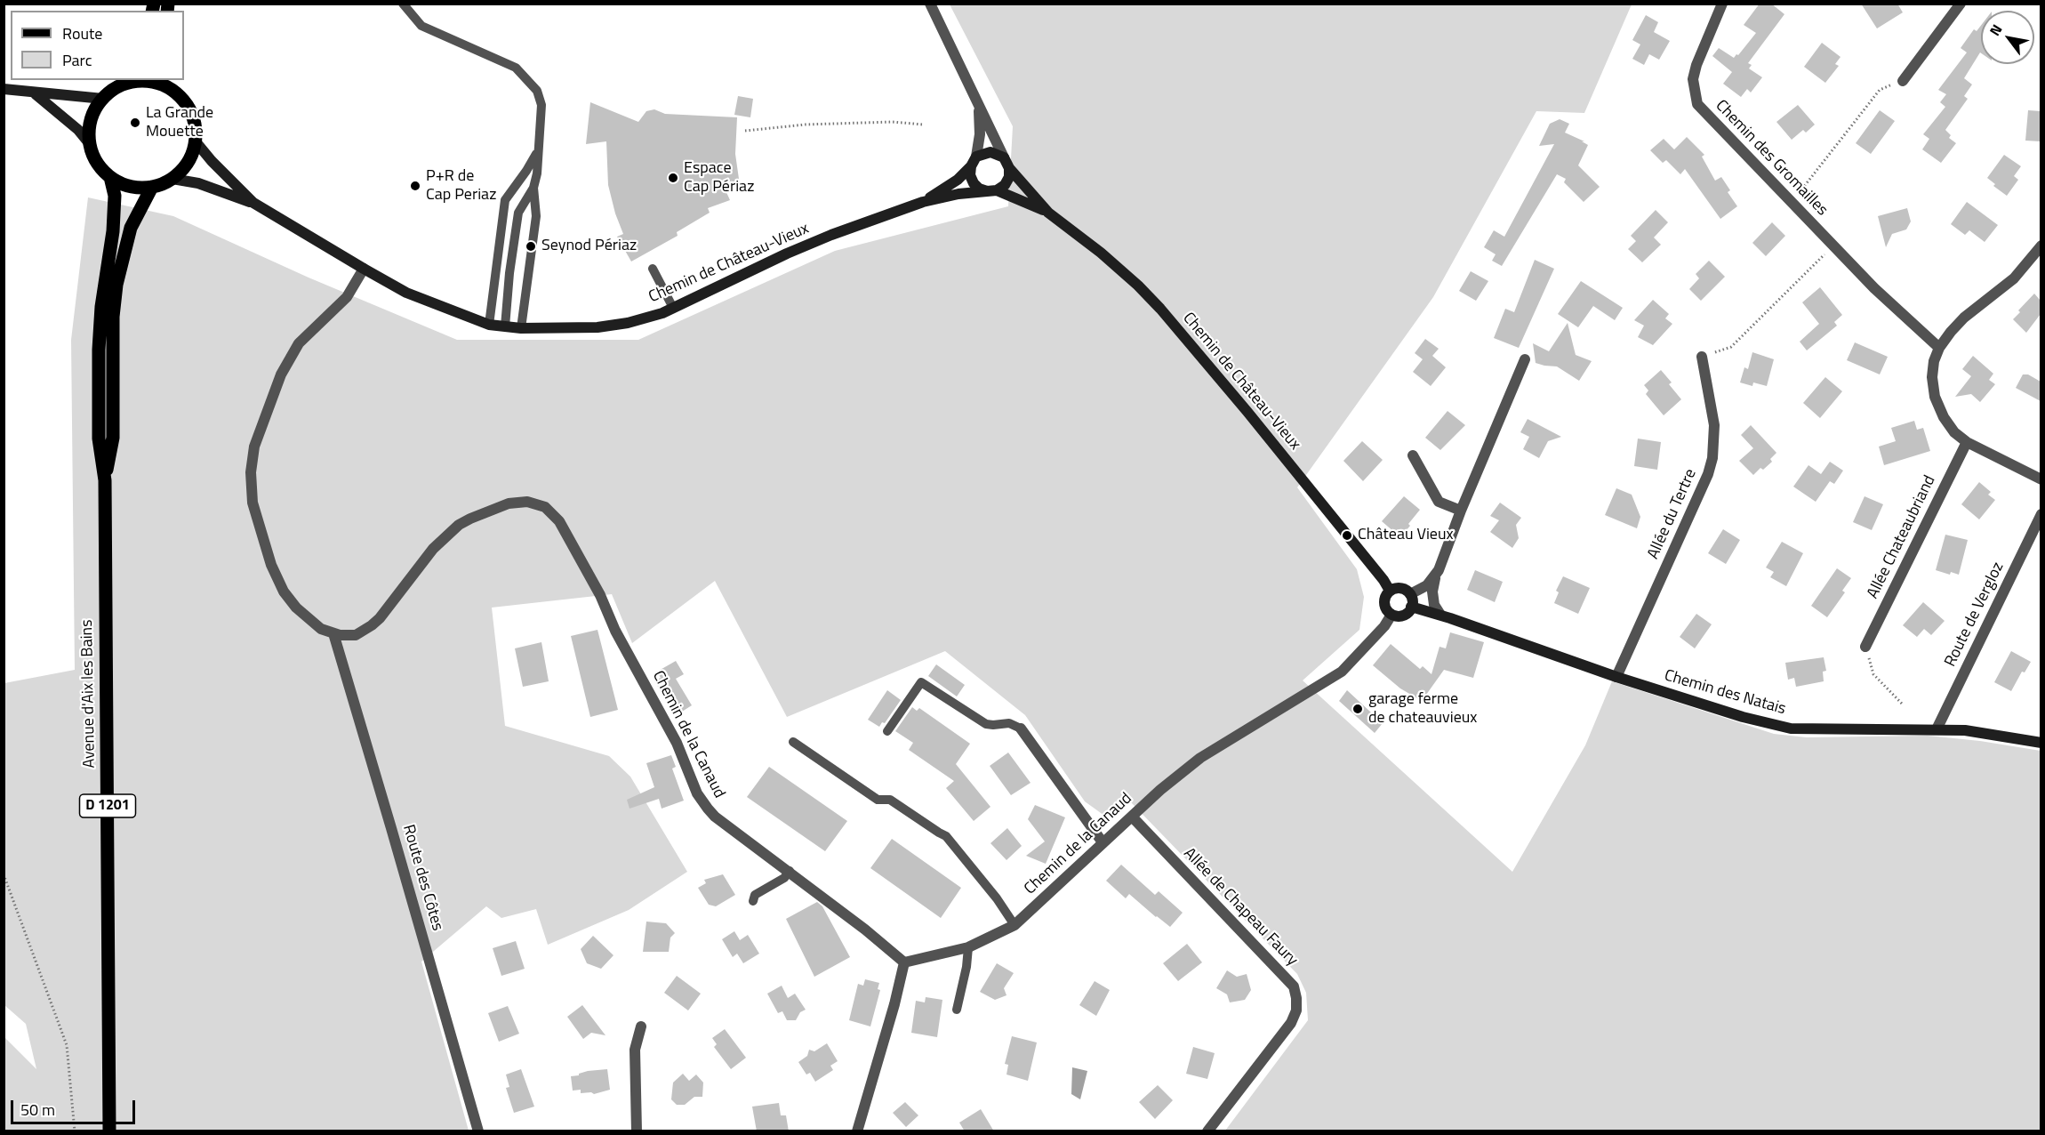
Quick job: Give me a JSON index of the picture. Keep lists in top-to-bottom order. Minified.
{"streets":{"main road":["Avenue d'Aix les Bains","D 1201"],"street":["Chemin des Gromailles","Chemin de Château-Vieux","Allée du Tertre","Allée Chateaubriand","Route de Vergloz","Chemin des Natais","Chemin de la Canaud","Route des Côtes","Allée de Chapeau Faury"]},"crossings":[["Chemin de Château-Vieux","Chemin des Natais"],["Chemin de Château-Vieux","Avenue d'Aix les Bains"],["Chemin de Château-Vieux","Chemin de la Canaud"],["Allée du Tertre","Chemin des Natais"],["Route de Vergloz","Chemin des Natais"],["Chemin des Natais","Chemin de la Canaud"],["Chemin de la Canaud","Route des Côtes"],["Chemin de la Canaud","Allée de Chapeau Faury"]],"places":["La Grande Mouette","Espace Cap Périaz","P+R de Cap Periaz","Seynod Périaz","Château Vieux","garage ferme de chateauvieux"],"legend":["Route","Parc"],"scale_bar":"50 m","north":"top left"}
